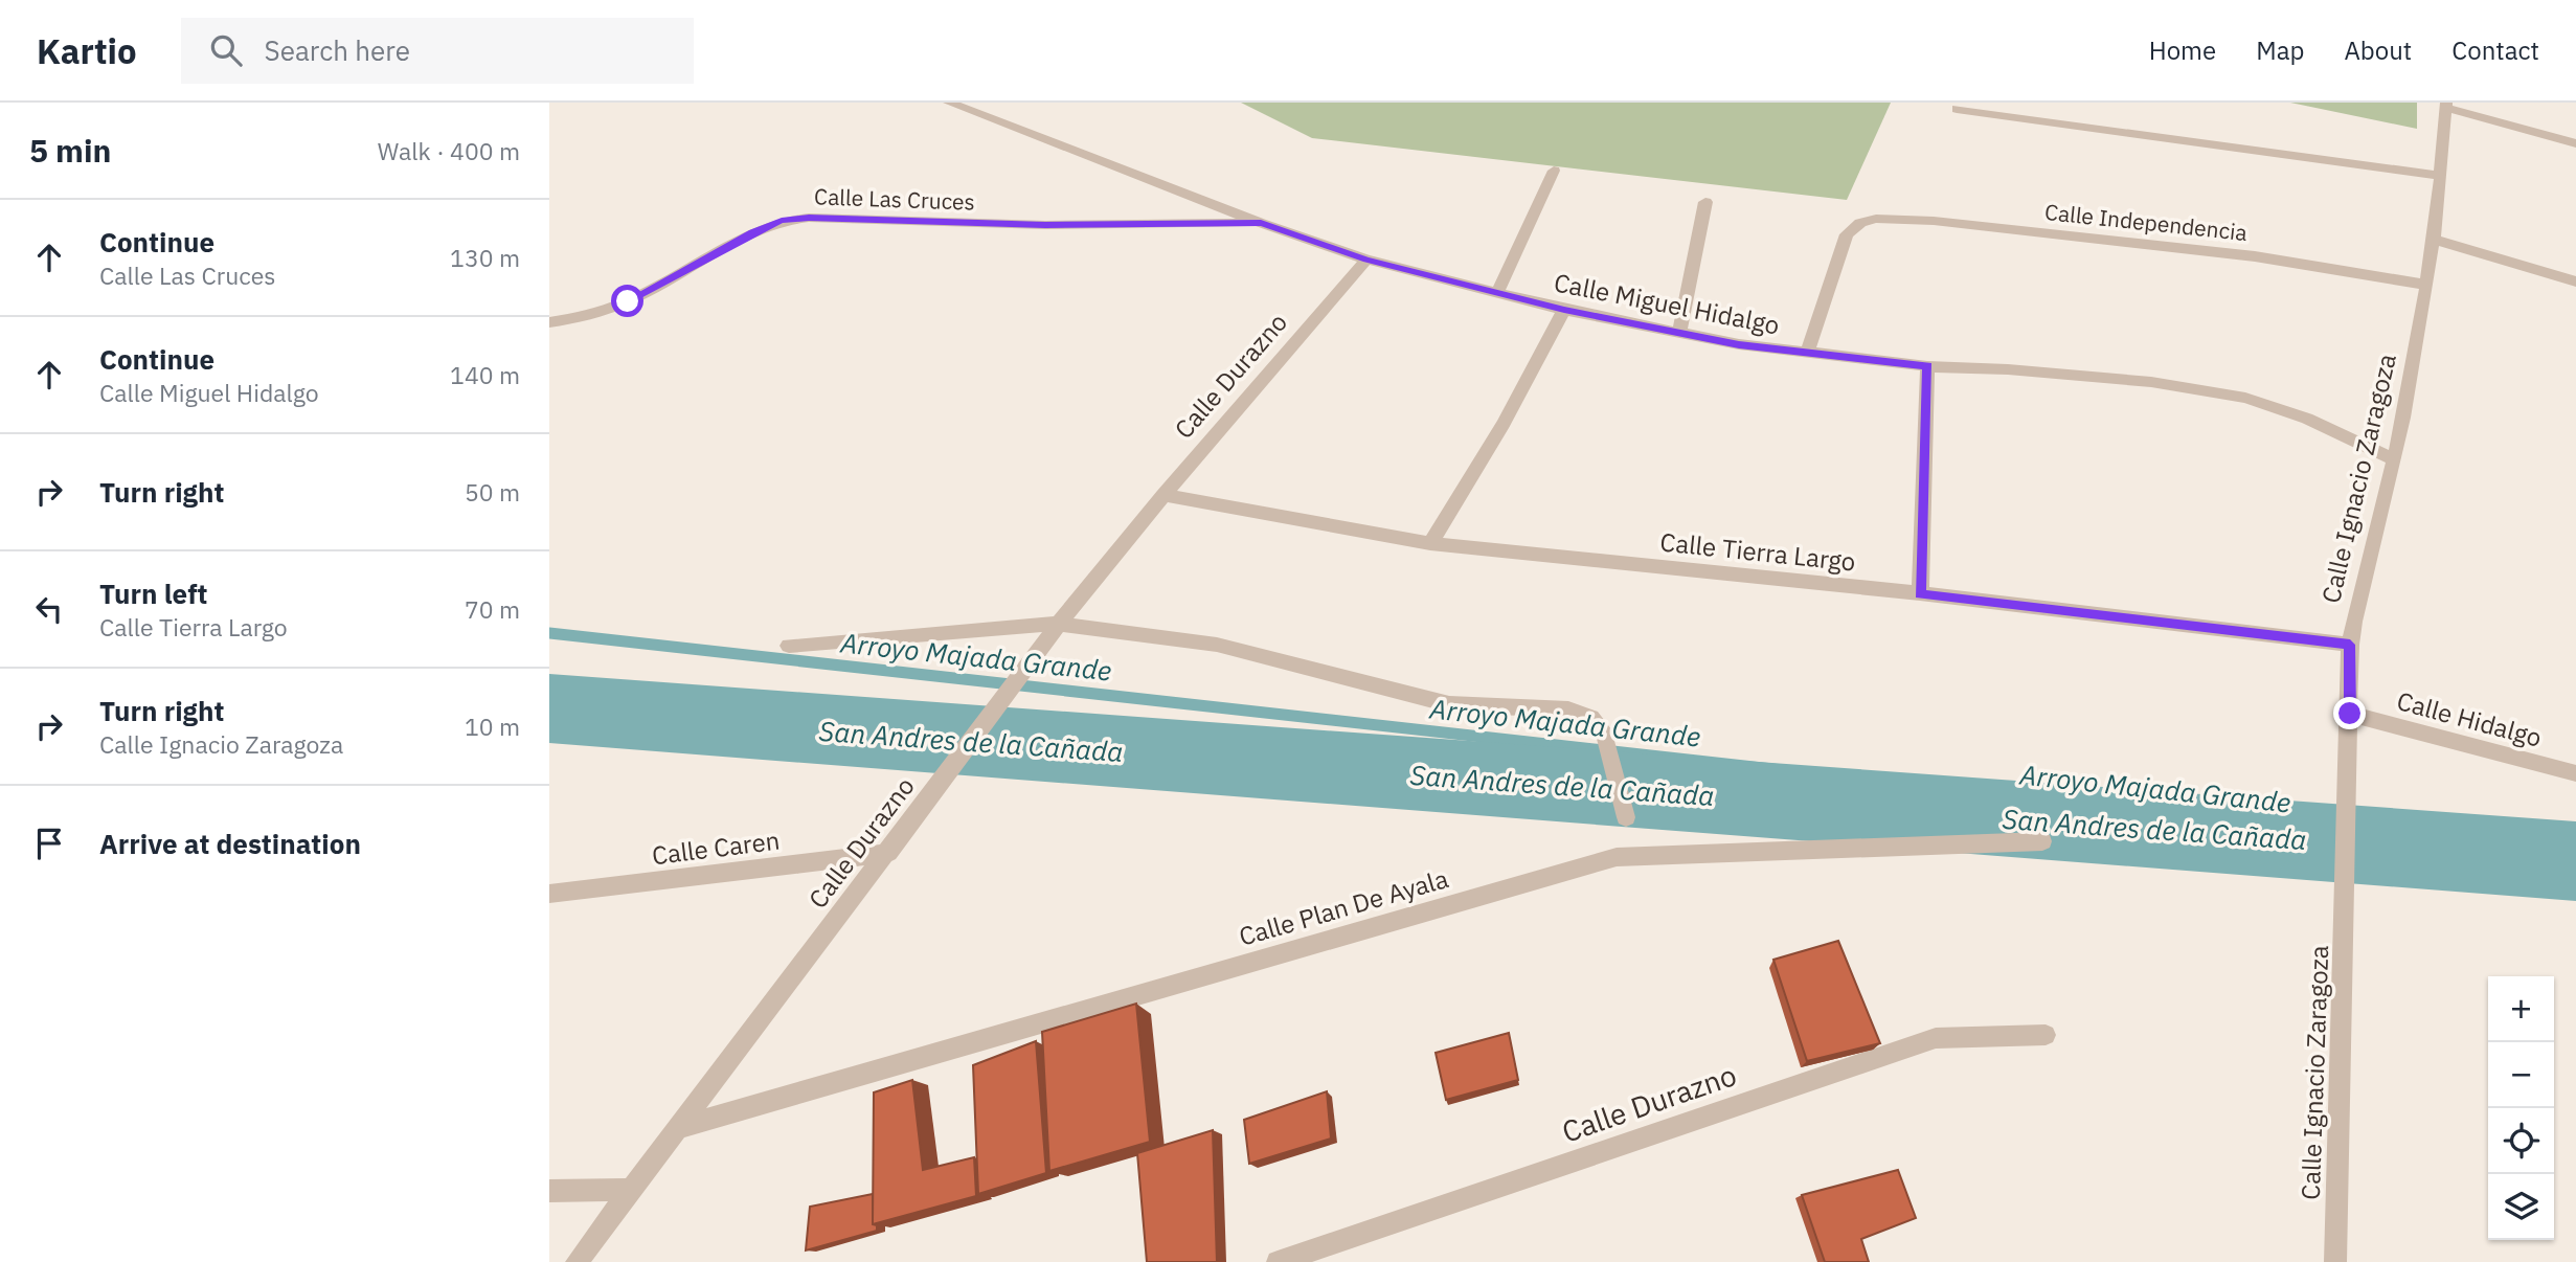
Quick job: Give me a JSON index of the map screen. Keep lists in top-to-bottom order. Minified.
{"streets":{"street":["Calle Las Cruces","Calle Independencia","Calle Miguel Hidalgo","Calle Durazno","Calle Ignacio Zaragoza","Calle Tierra Largo","Calle Hidalgo","Calle Caren","Calle Plan De Ayala"]},"crossings":[["Calle Las Cruces","Calle Miguel Hidalgo"],["Calle Independencia","Calle Miguel Hidalgo"],["Calle Independencia","Calle Ignacio Zaragoza"],["Calle Miguel Hidalgo","Calle Durazno"],["Calle Miguel Hidalgo","Calle Ignacio Zaragoza"],["Calle Durazno","Calle Tierra Largo"],["Calle Durazno","Calle Caren"],["Calle Durazno","Calle Plan De Ayala"],["Calle Ignacio Zaragoza","Calle Tierra Largo"],["Calle Ignacio Zaragoza","Calle Hidalgo"]],"water":["Arroyo Majada Grande","San Andres de la Cañada"],"page":{"header":"Kartio","search":"Search here","nav":["Home","Map","About","Contact"],"heading":["5 min","Walk · 400 m"],"list":[["Continue","Calle Las Cruces","130 m"],["Continue","Calle Miguel Hidalgo","140 m"],["Turn right","50 m"],["Turn left","Calle Tierra Largo","70 m"],["Turn right","Calle Ignacio Zaragoza","10 m"],"Arrive at destination"],"map_buttons":["+","−"]}}
